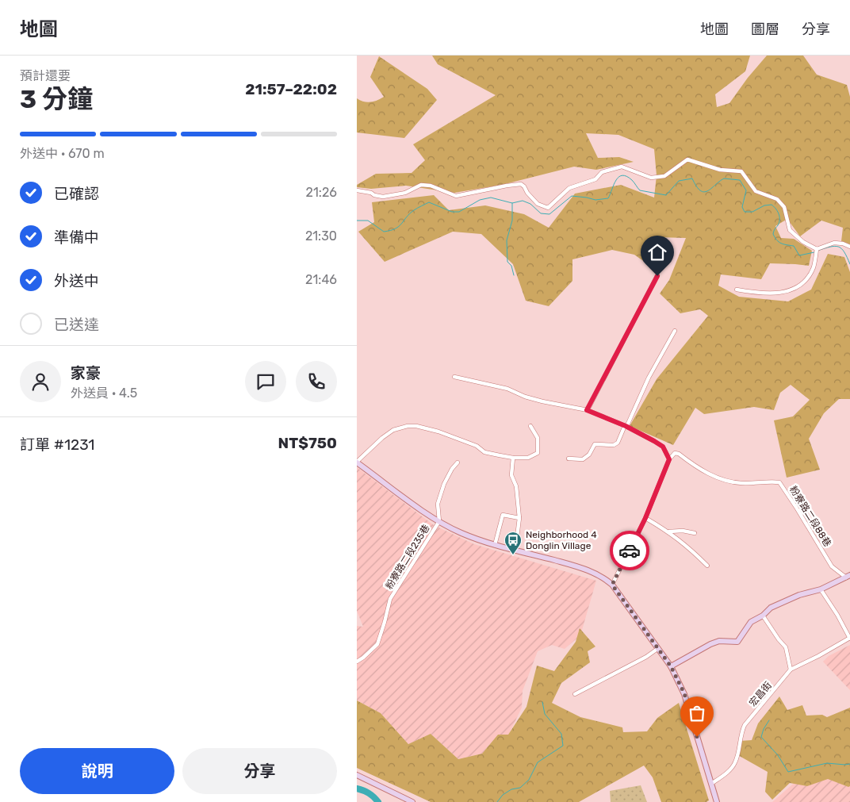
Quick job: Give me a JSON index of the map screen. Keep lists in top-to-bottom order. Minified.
{"streets":{"street":["粉寮路二段88巷","粉寮路二段235巷","宏昌街"]},"places":{"bus stop":["Neighborhood 4 Donglin Village"]},"page":{"header":"地圖","nav":["地圖","圖層","分享"],"heading":["3 分鐘","預計還要","21:57–22:02"],"panel":["家豪","外送員 · 4.5","訂單 #1231","NT$750"],"bar":"外送中 · 670 m","list":[["已確認","21:26"],["準備中","21:30"],["外送中","21:46"],"已送達"],"buttons":["說明","分享"]}}
